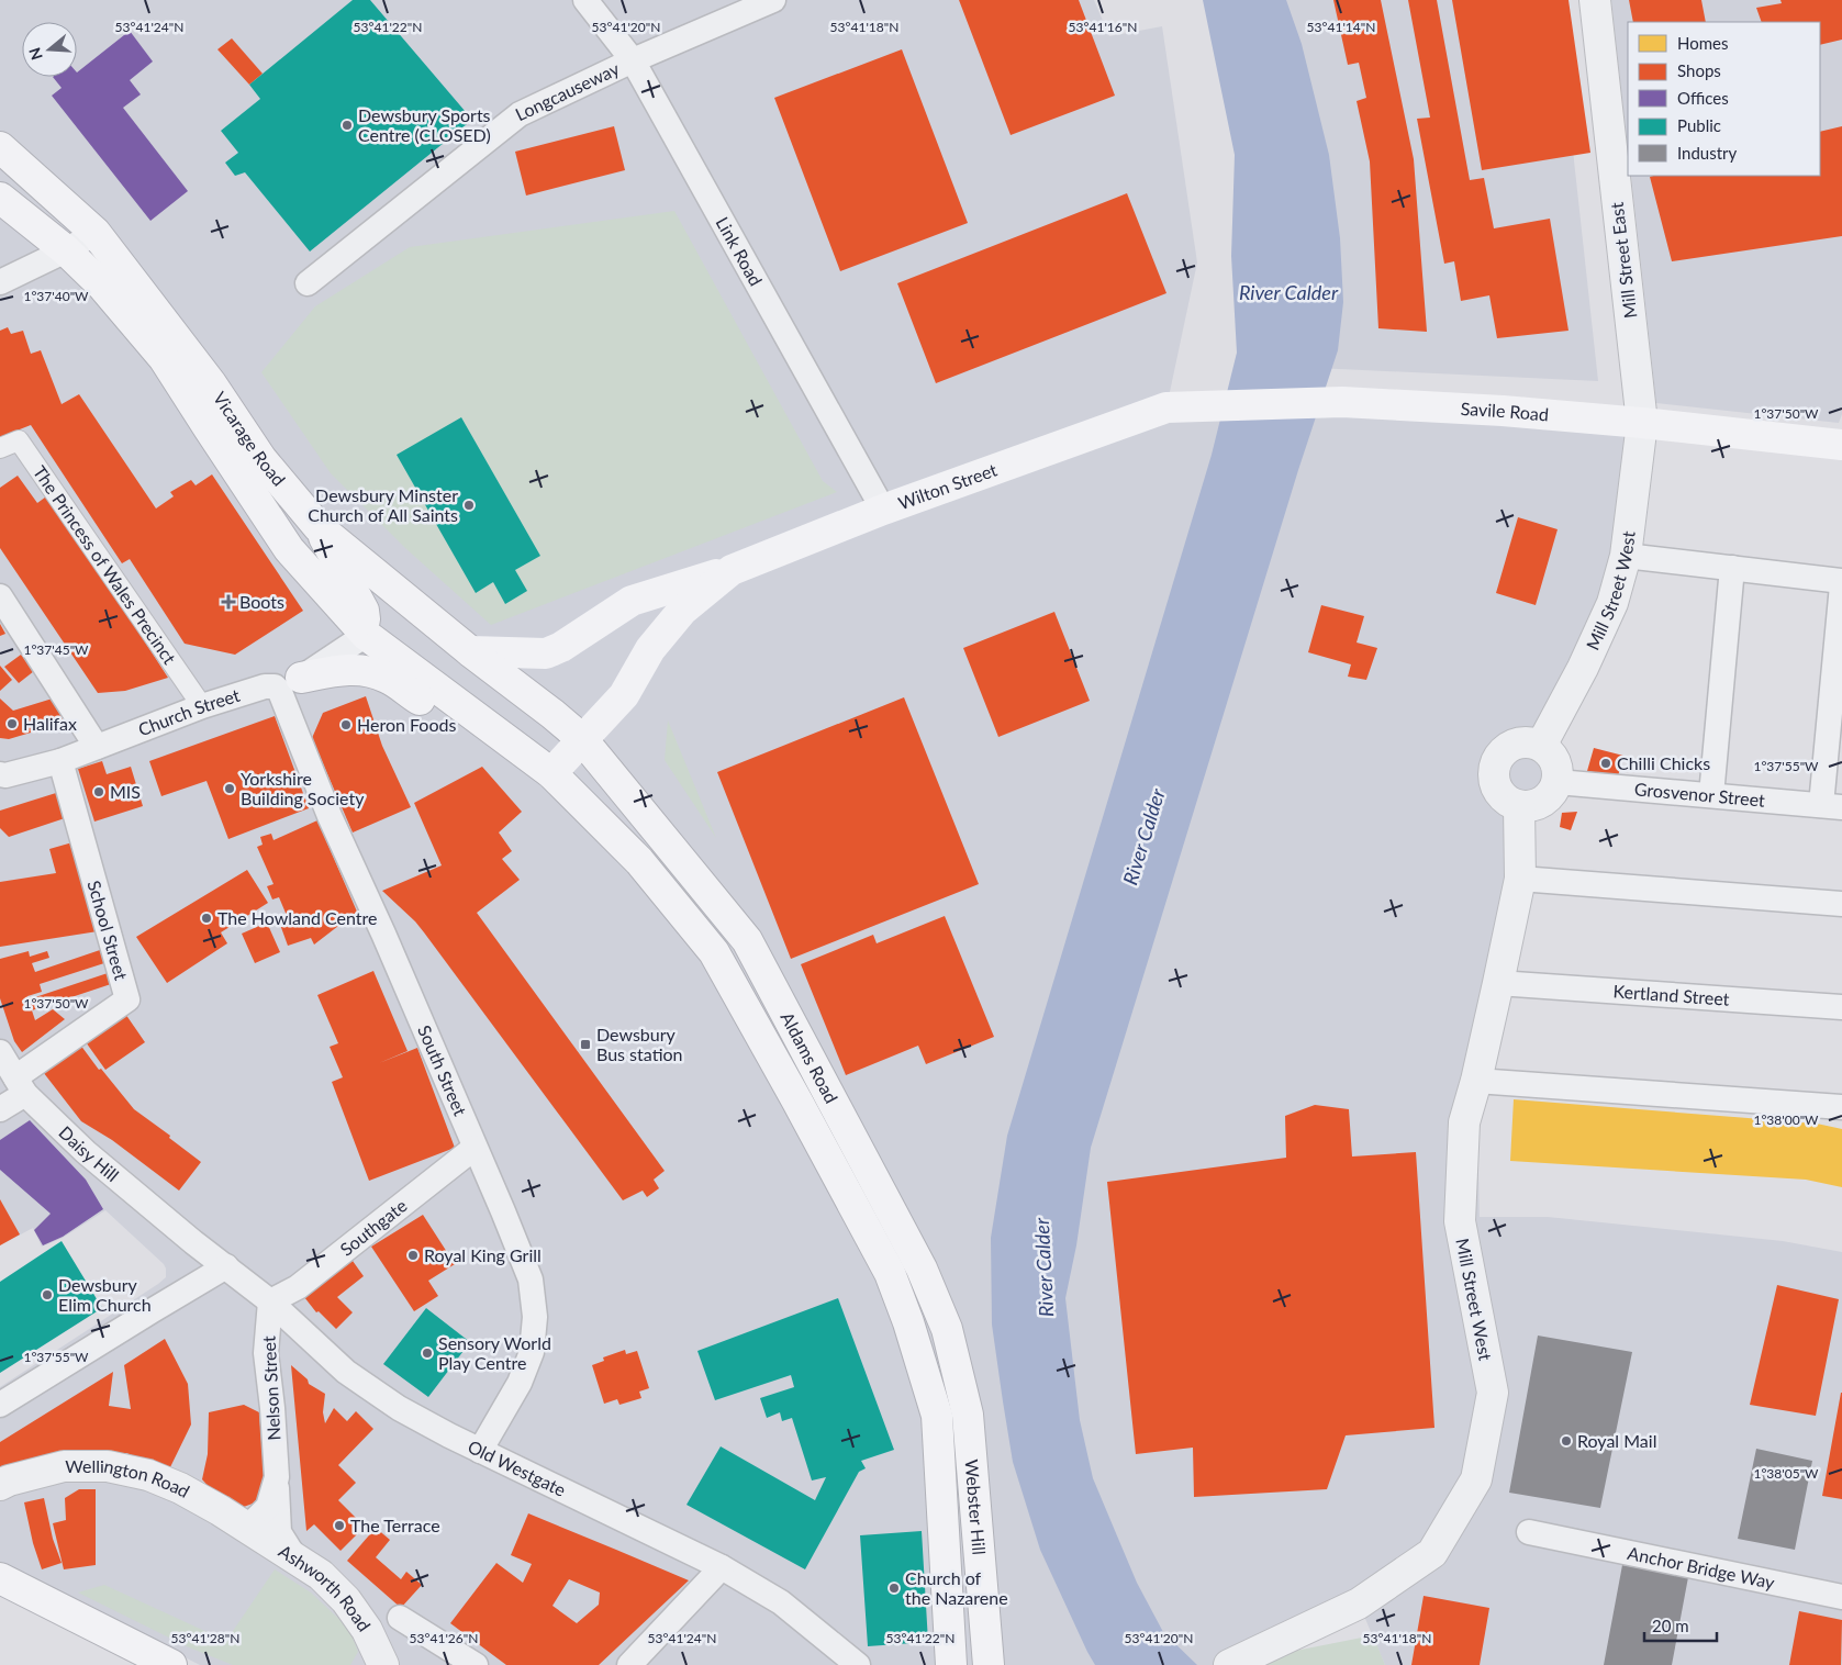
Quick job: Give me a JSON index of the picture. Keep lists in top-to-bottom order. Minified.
{"streets":{"main road":["Savile Road","Vicarage Road","Wilton Street","Aldams Road","Webster Hill"],"street":["Longcauseway","Link Road","Mill Street East","The Princess of Wales Precinct","Mill Street West","Church Street","Grosvenor Street","School Street","Kertland Street","South Street","Daisy Hill","Southgate","Nelson Street","Old Westgate","Wellington Road","Anchor Bridge Way","Ashworth Road"]},"crossings":[["Longcauseway","Link Road"],["Link Road","Wilton Street"],["Mill Street East","Savile Road"],["Mill Street East","Mill Street West"],["Savile Road","Wilton Street"],["Savile Road","Mill Street West"],["Vicarage Road","Wilton Street"],["Vicarage Road","Aldams Road"],["Wilton Street","Aldams Road"],["The Princess of Wales Precinct","Church Street"],["Mill Street West","Grosvenor Street"],["Mill Street West","Kertland Street"],["Church Street","School Street"],["Church Street","South Street"],["School Street","Daisy Hill"],["Aldams Road","Webster Hill"],["South Street","Southgate"],["South Street","Old Westgate"],["Daisy Hill","Old Westgate"],["Southgate","Nelson Street"],["Southgate","Old Westgate"],["Nelson Street","Old Westgate"],["Nelson Street","Wellington Road"],["Nelson Street","Ashworth Road"],["Wellington Road","Ashworth Road"]],"water":["River Calder"],"places":{"other":["Dewsbury Sports Centre (CLOSED)","Dewsbury Minster Church of All Saints","Halifax","Heron Foods","Chilli Chicks","Yorkshire Building Society","MIS","The Howland Centre","Royal King Grill","Dewsbury Elim Church","Sensory World Play Centre","Royal Mail","The Terrace","Church of the Nazarene"],"health":["Boots"],"transit":["Dewsbury Bus station"]},"legend":["Homes","Shops","Offices","Public","Industry"],"scale_bar":"20 m","north":"left","coordinates":["53°41'24\"N","53°41'22\"N","53°41'20\"N","53°41'18\"N","53°41'16\"N","53°41'14\"N","1°37'40\"W","1°37'50\"W","1°37'45\"W","1°37'55\"W","1°38'00\"W","1°38'05\"W","53°41'28\"N","53°41'26\"N"]}
